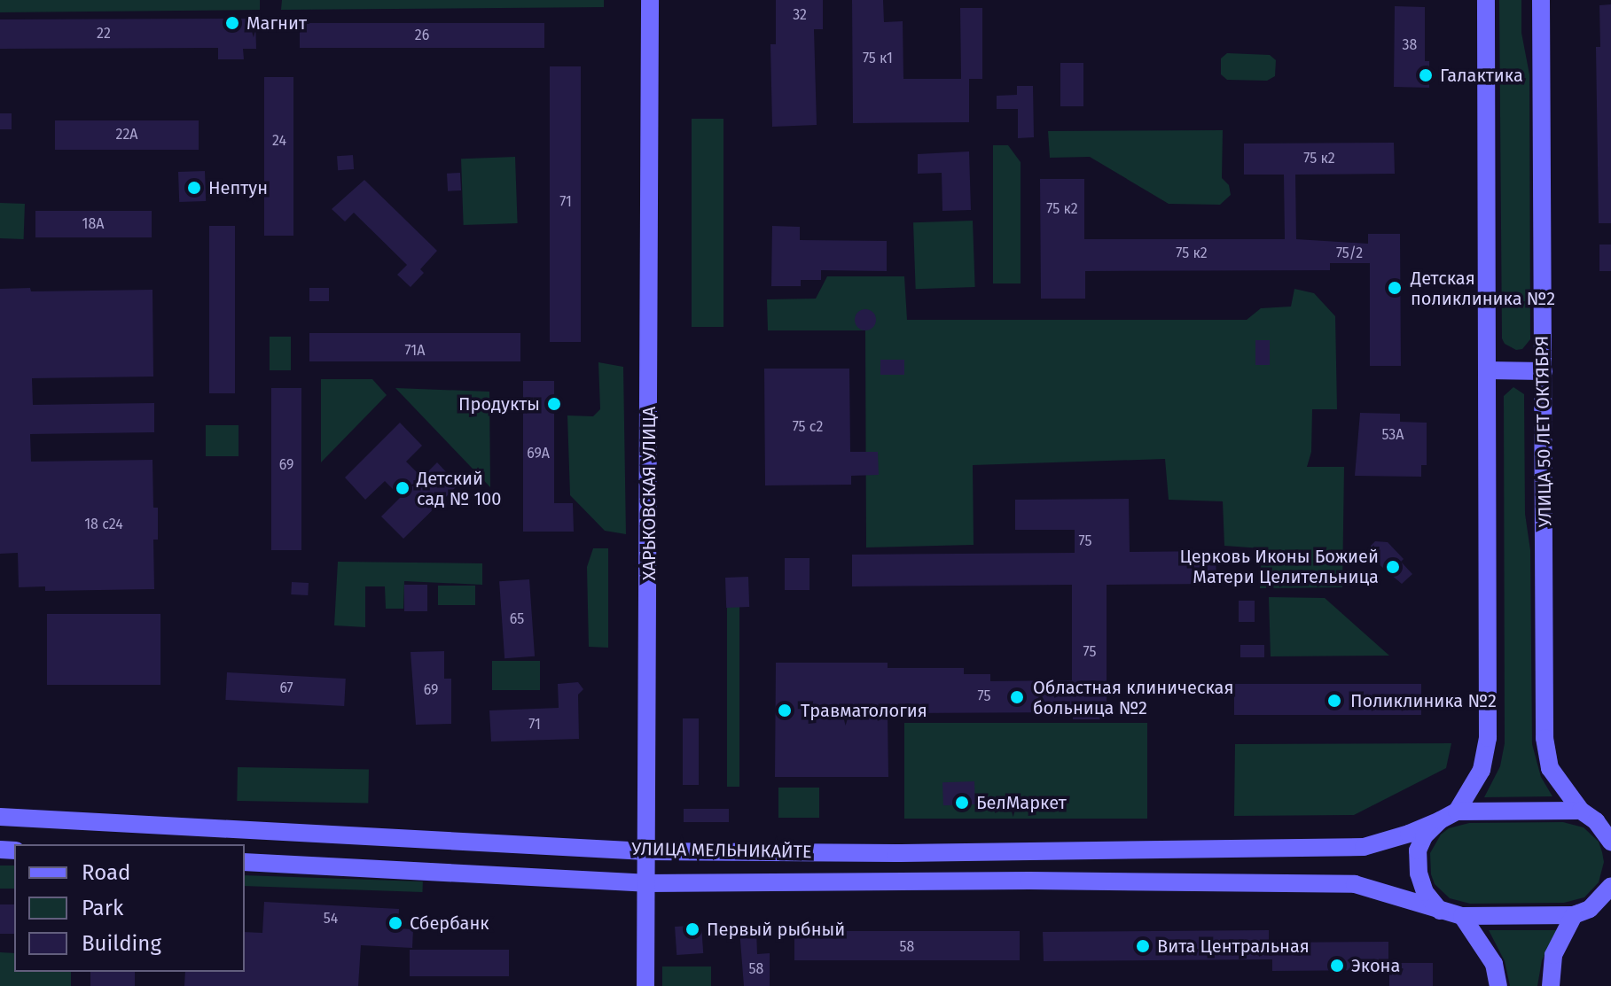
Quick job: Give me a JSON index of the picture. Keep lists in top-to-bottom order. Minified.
{"streets":{"main road":["УЛИЦА 50 ЛЕТ ОКТЯБРЯ","ХАРЬКОВСКАЯ УЛИЦА","УЛИЦА МЕЛЬНИКАЙТЕ"]},"crossings":[["ХАРЬКОВСКАЯ УЛИЦА","УЛИЦА МЕЛЬНИКАЙТЕ"]],"places":["Магнит","Галактика","Нептун","Детская поликлиника №2","Продукты","Детский сад № 100","Церковь Иконы Божией Матери Целительница","Областная клиническая больница №2","Поликлиника №2","Травматология","БелМаркет","Сбербанк","Первый рыбный","Вита Центральная","Экона"],"house_numbers":["32","22","26","38","75 к1","22А","24","75 к2","71","75 к2","18А","75 к2","75/2","71А","75 с2","53А","69А","69","18 с24","75","65","75","67","69","75","71","54","58","58"],"legend":["Road","Park","Building"]}
